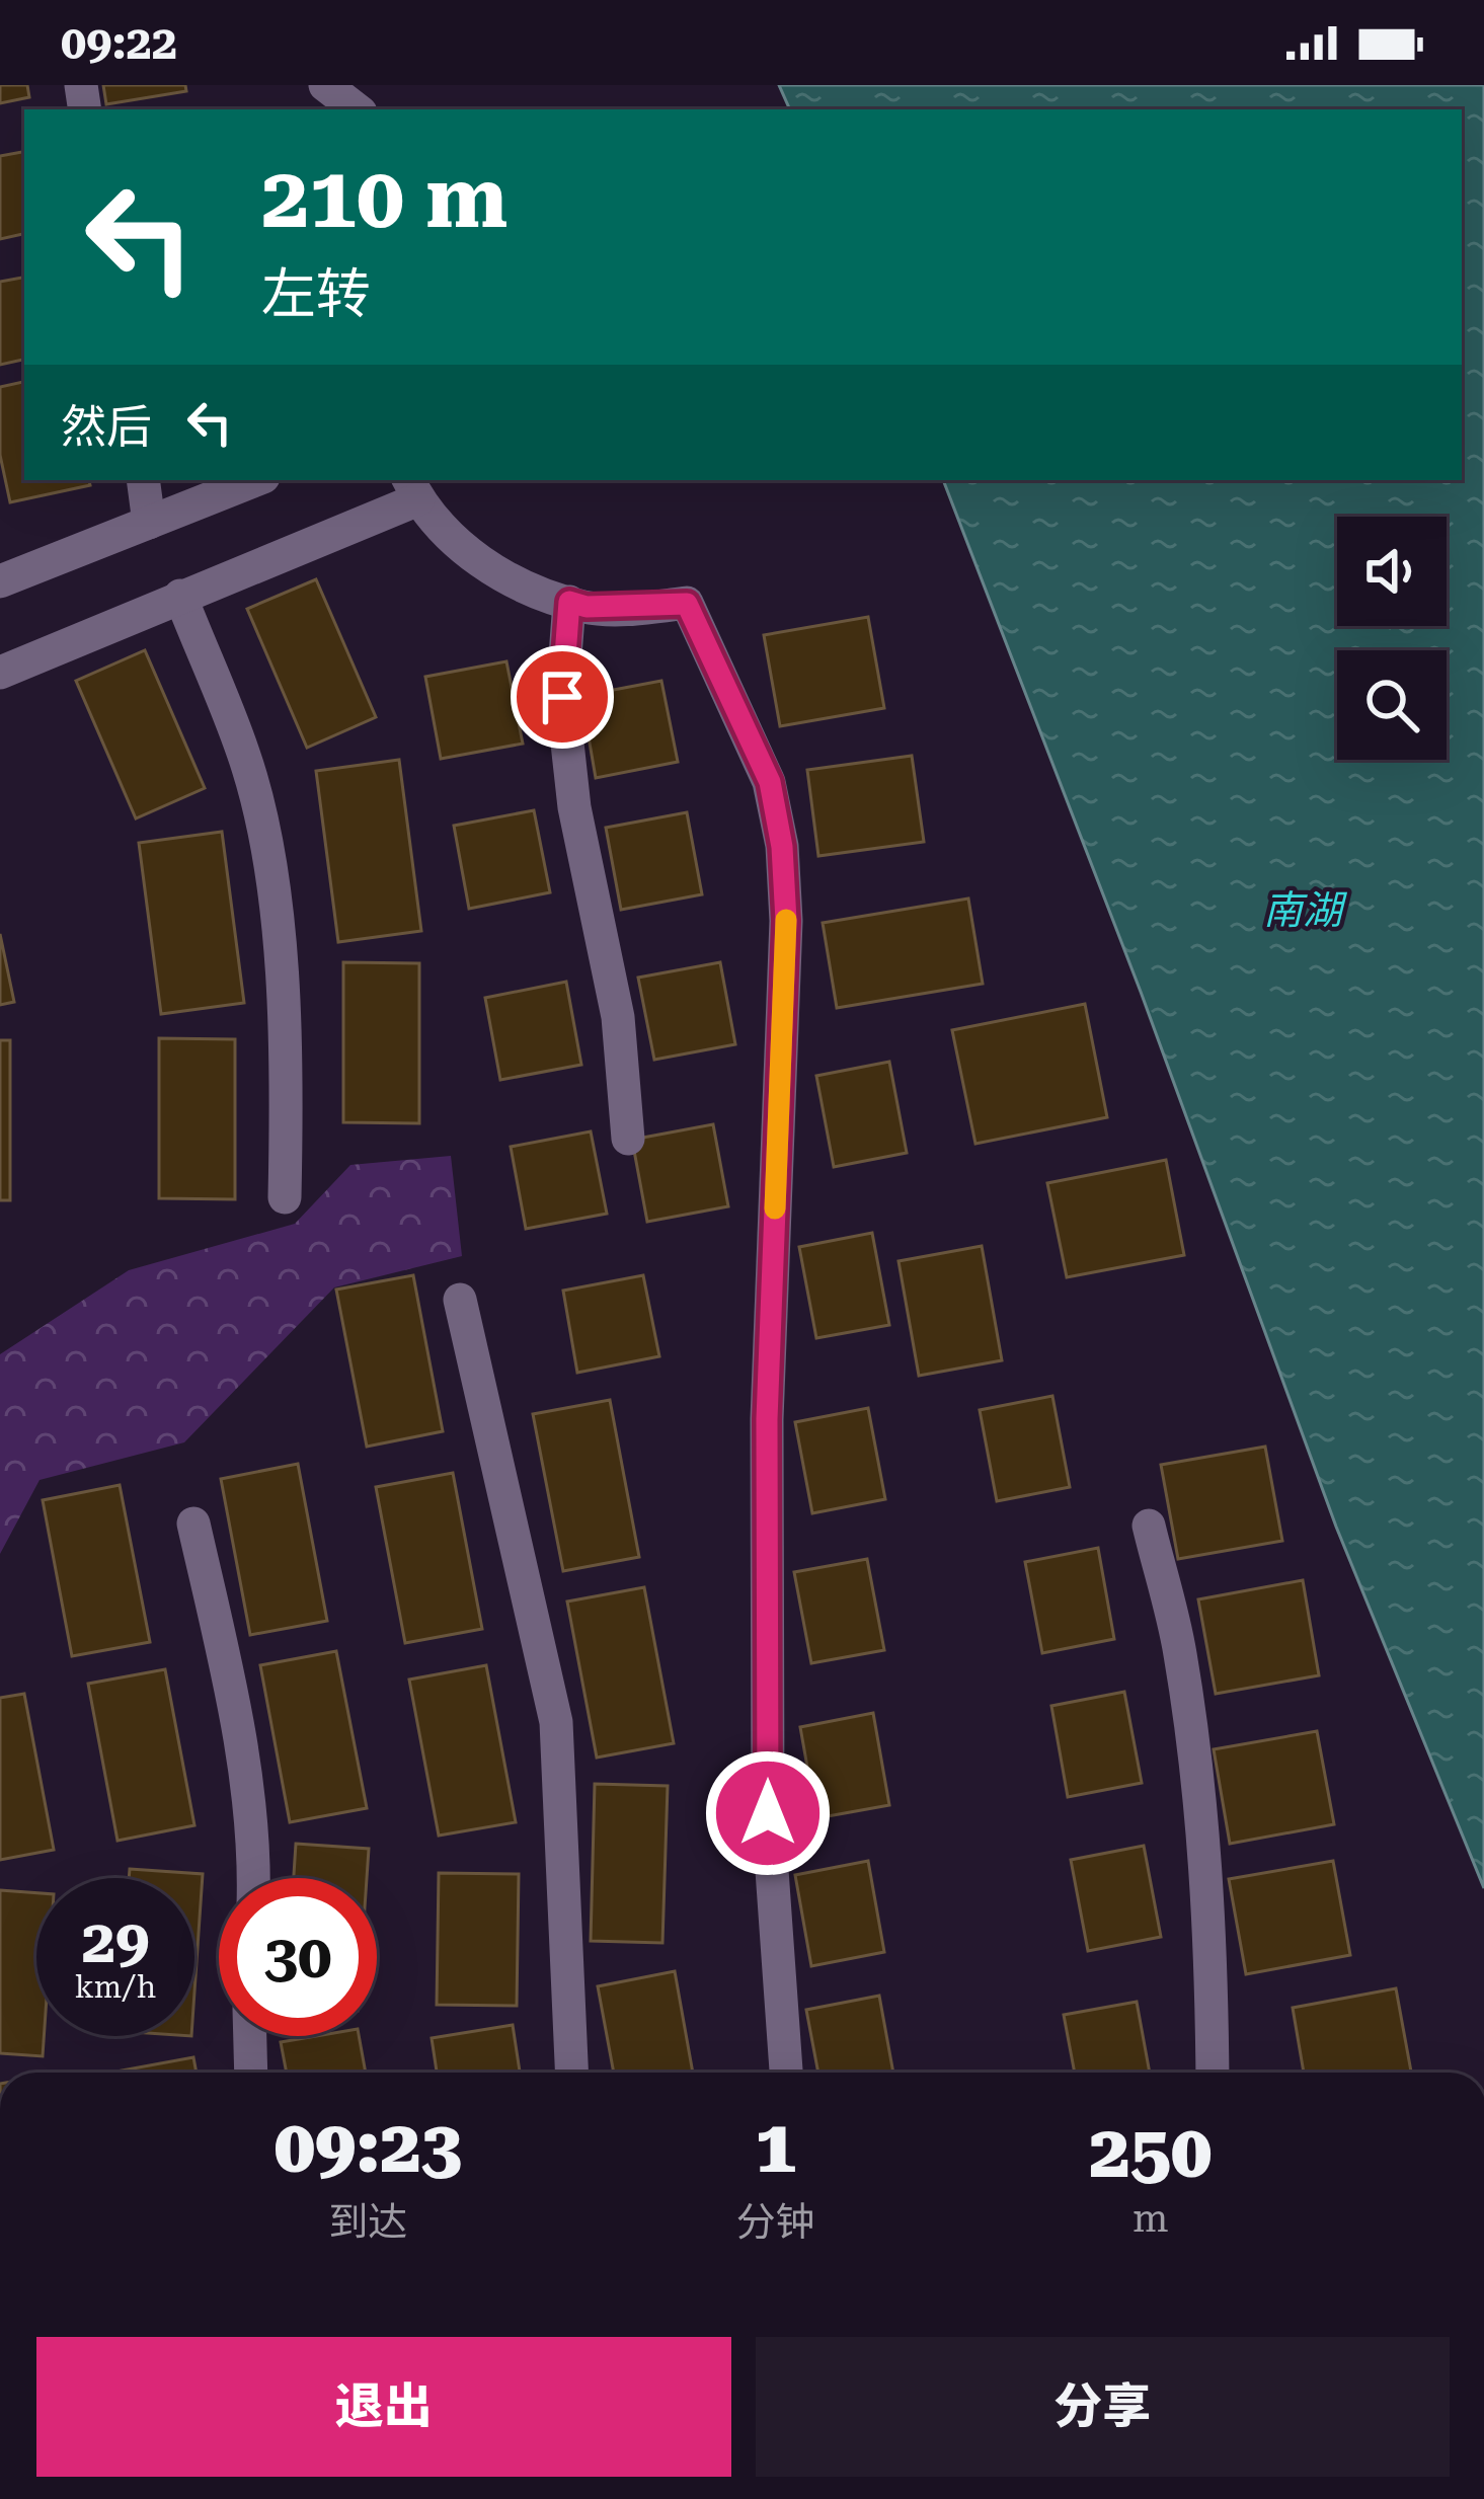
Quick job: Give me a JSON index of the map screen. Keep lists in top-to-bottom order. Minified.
{"water":["南湖"],"page":{"status":"09:22","turn":["210 m","左转"],"then":"然后","speed":"29 km/h","limit":"30","eta":["09:23","到达","1","分钟","250","m"],"buttons":["退出","分享"]}}
